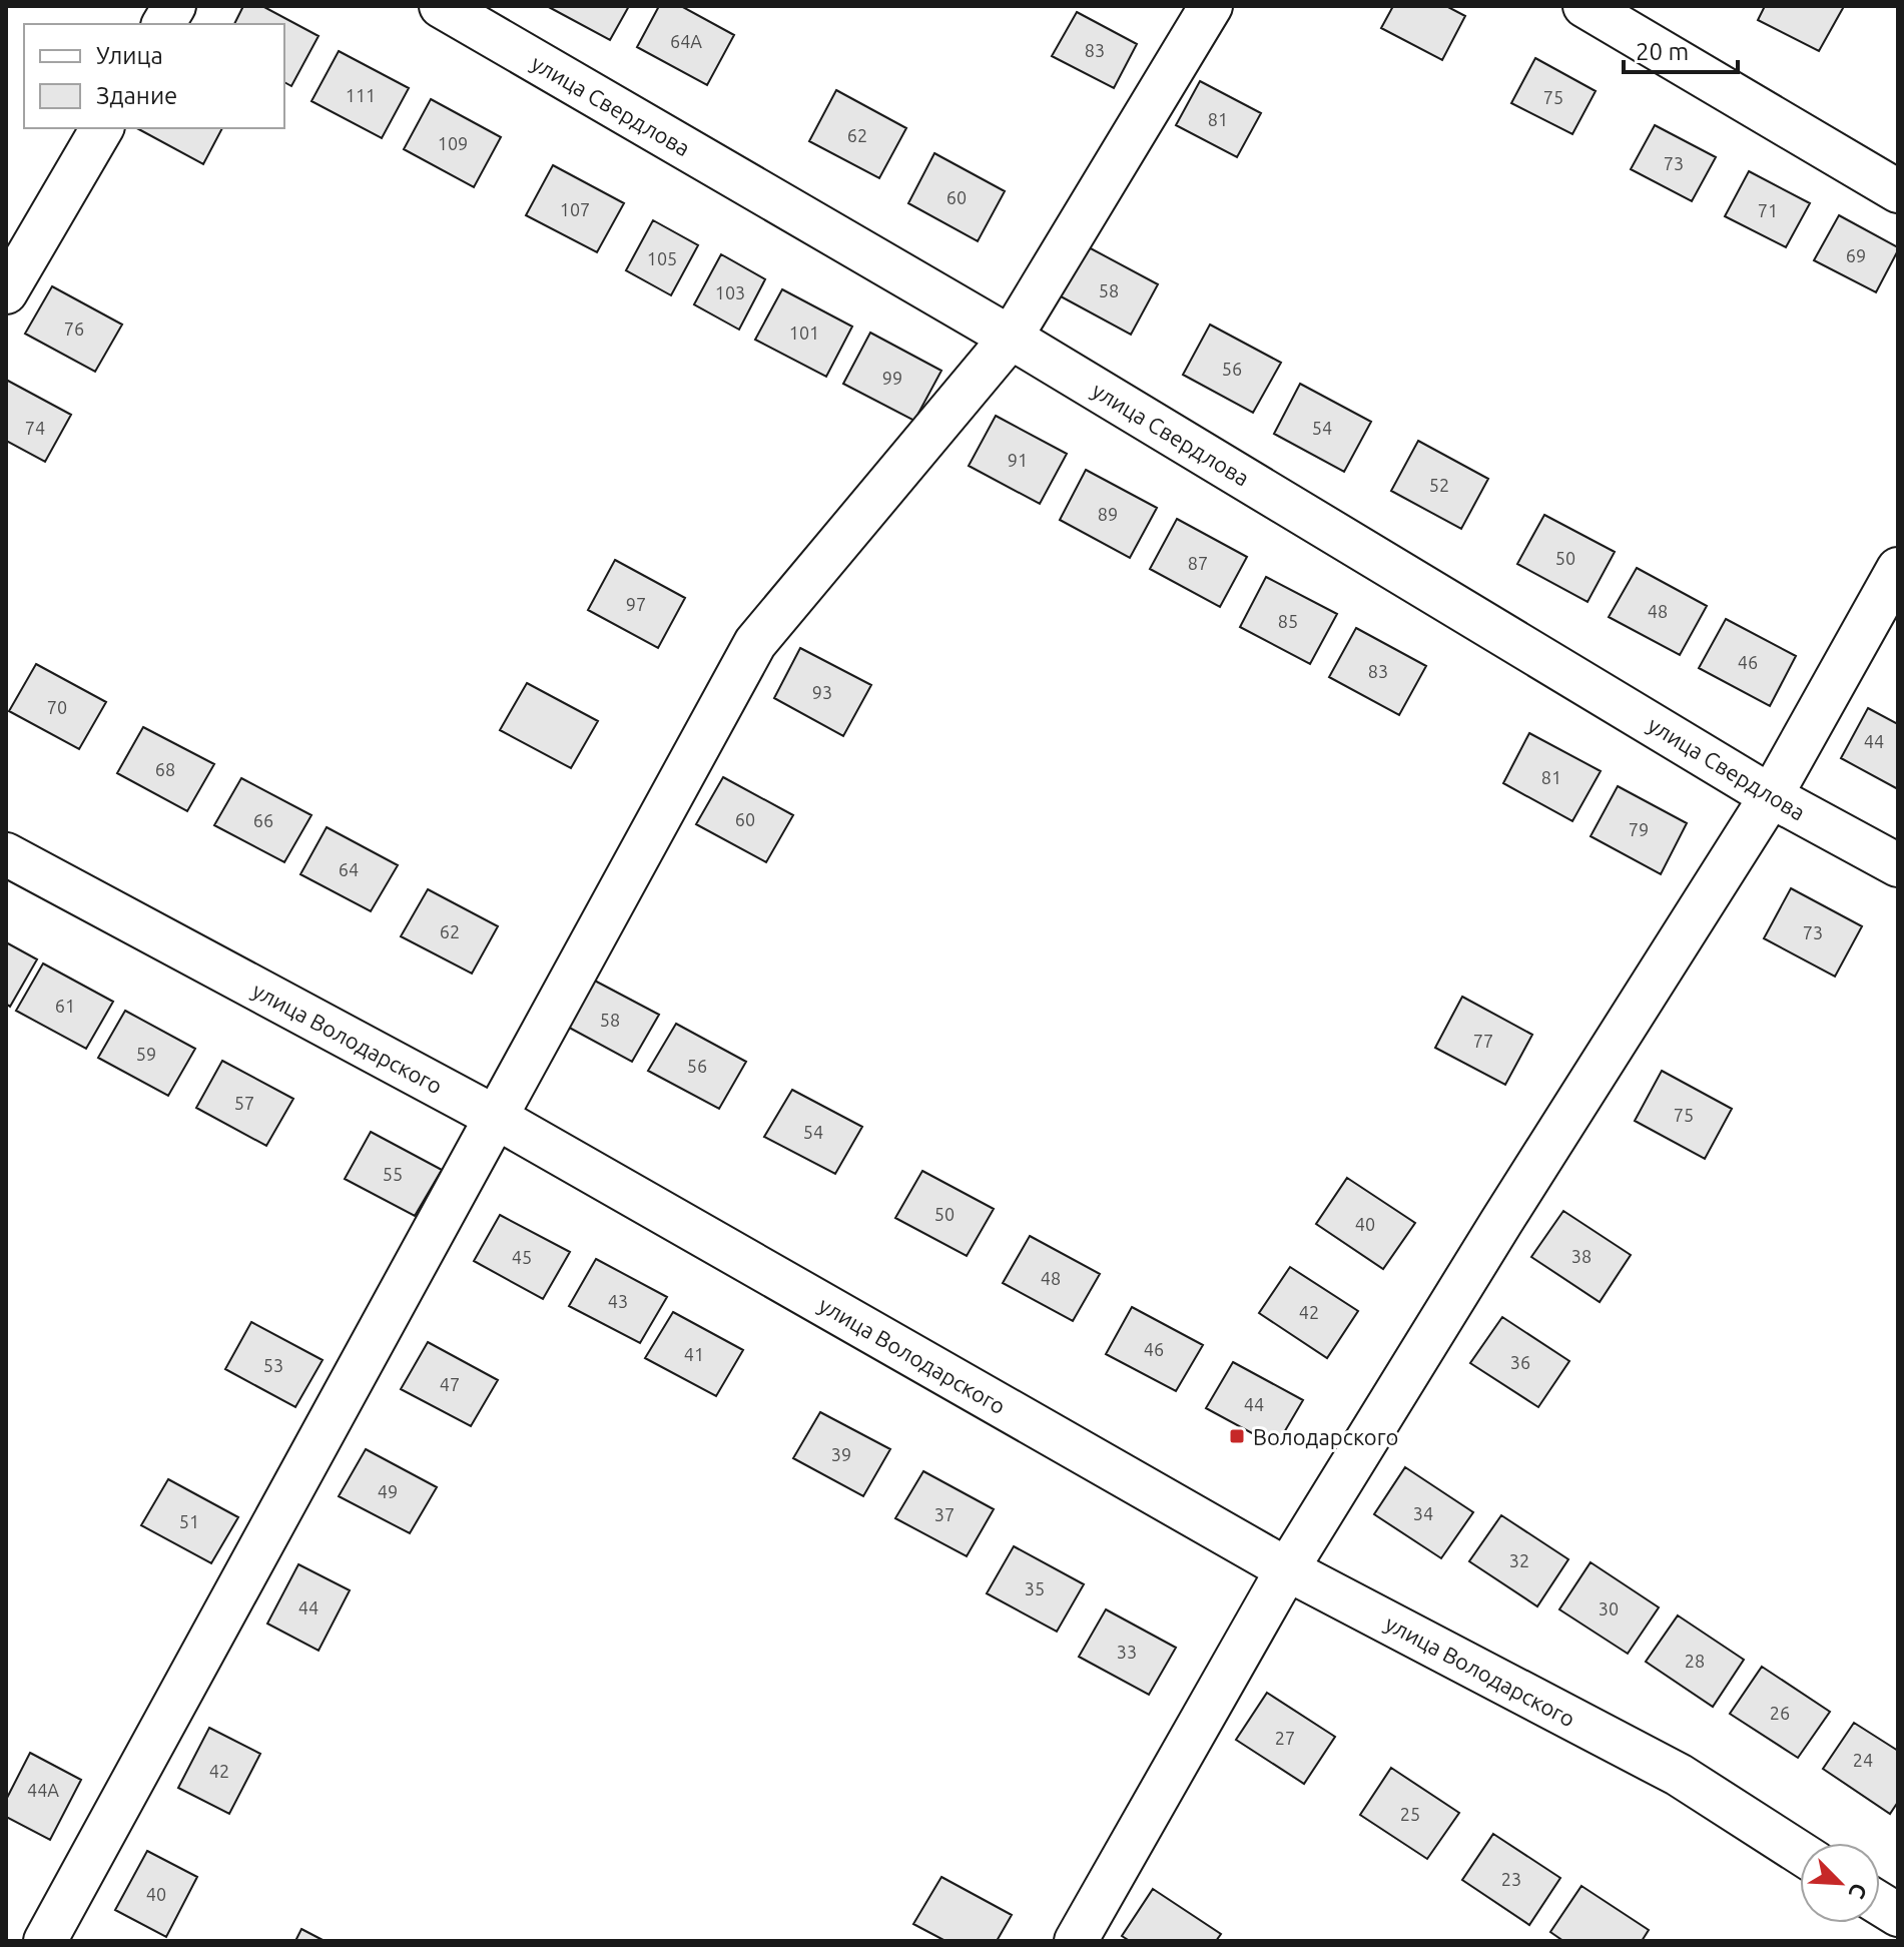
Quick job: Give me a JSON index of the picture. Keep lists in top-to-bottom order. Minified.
{"streets":{"street":["улица Свердлова","улица Володарского"]},"places":{"transit":["Володарского"]},"house_numbers":["64А","83","111","75","81","62","109","73","60","107","71","69","105","58","103","76","101","56","99","74","54","91","52","89","50","87","97","48","85","46","83","93","70","44","68","81","60","66","79","64","62","73","61","58","77","59","56","57","75","54","55","50","40","38","45","48","43","42","46","41","36","53","47","44","39","49","34","37","51","32","35","44","30","33","28","26","27","24","42","44А","25","23","40"],"legend":["Улица","Здание"],"scale_bar":"20 m","north":"bottom right"}
